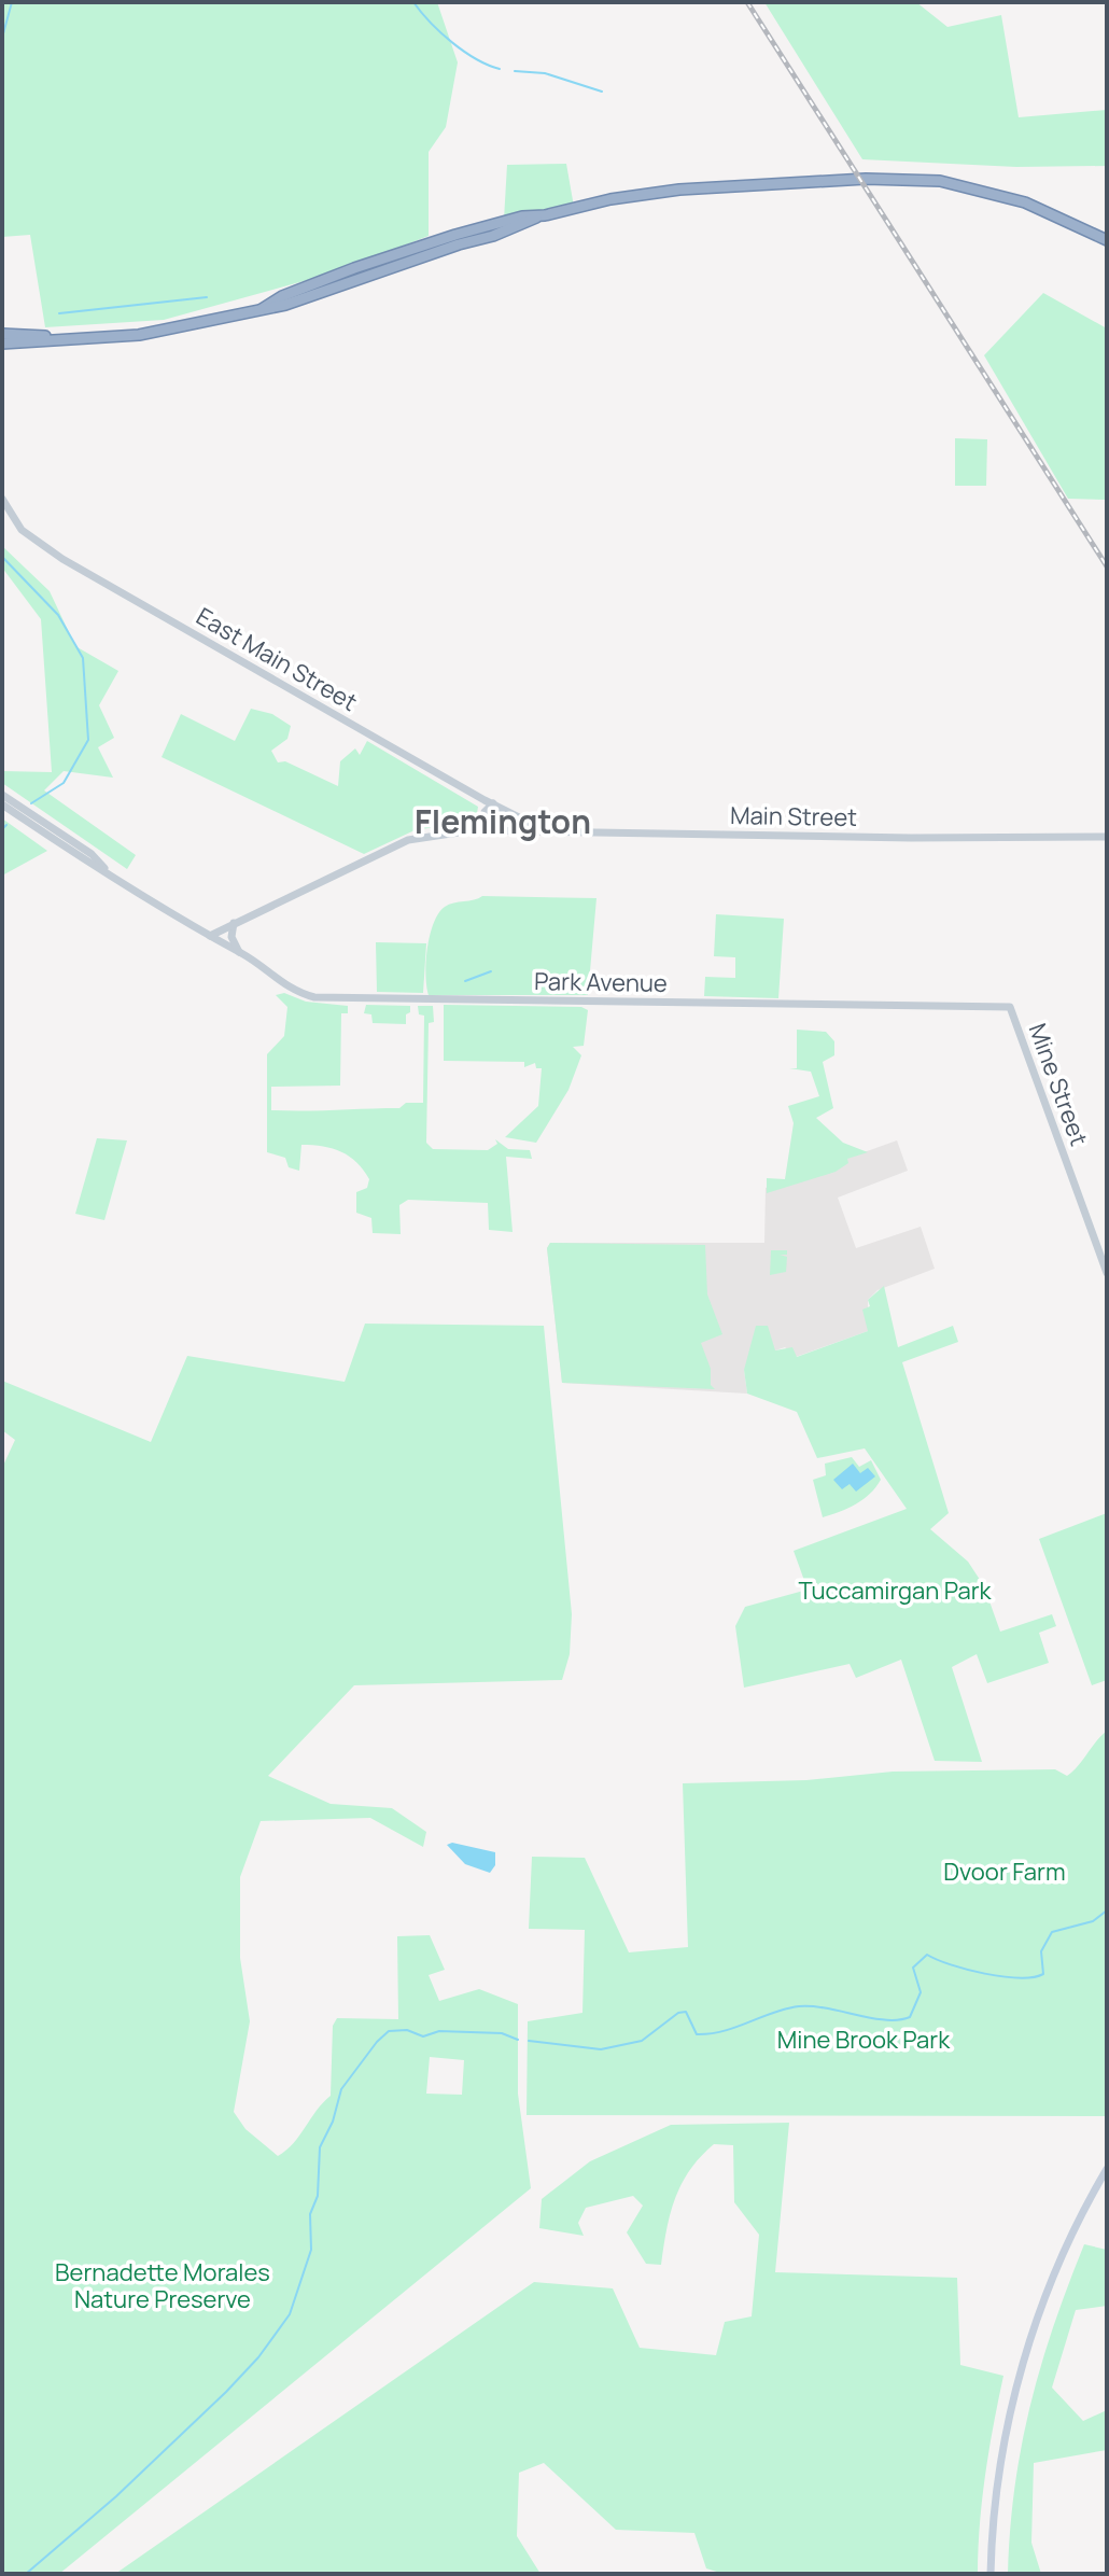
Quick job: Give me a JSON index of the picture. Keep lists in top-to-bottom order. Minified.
{"streets":{"street":["East Main Street","Main Street","Park Avenue","Mine Street"]},"crossings":[["East Main Street","Main Street"],["Main Street","Park Avenue"],["Park Avenue","Mine Street"]],"districts":["Flemington"],"parks":["Tuccamirgan Park","Dvoor Farm","Mine Brook Park","Bernadette Morales Nature Preserve"]}
